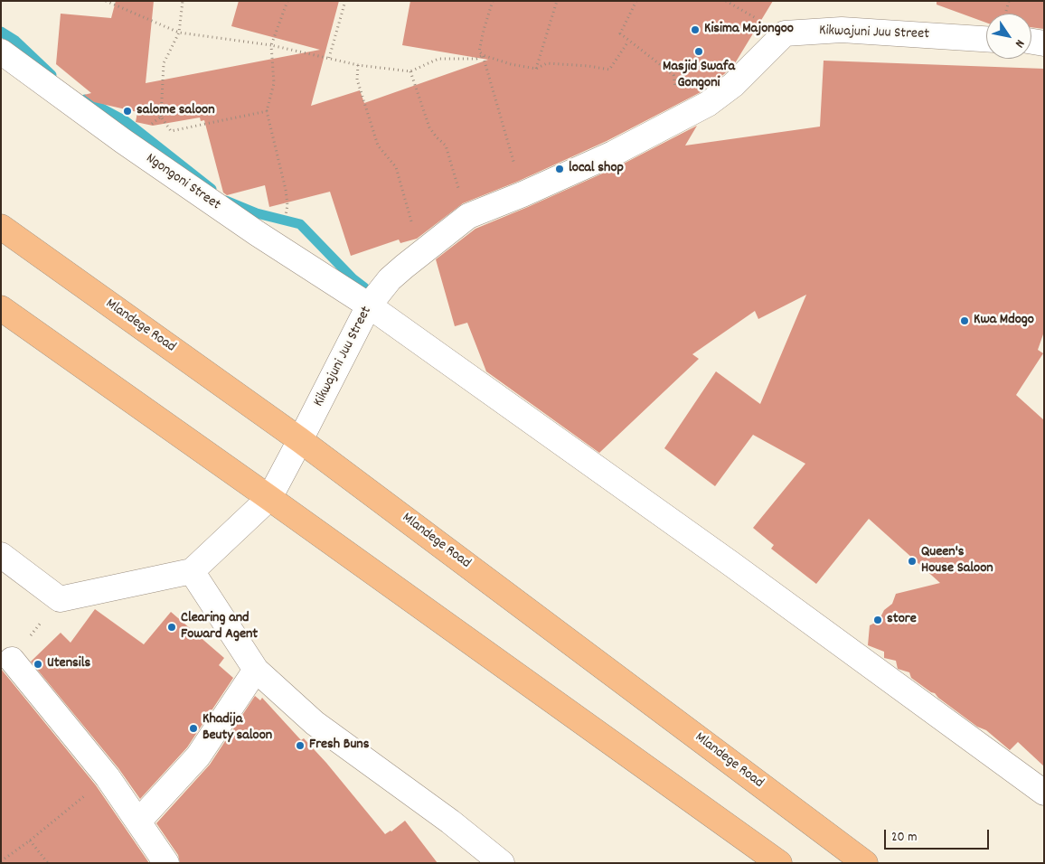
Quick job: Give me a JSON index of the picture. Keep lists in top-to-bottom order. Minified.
{"streets":{"main road":["Mlandege Road"],"street":["Kikwajuni Juu Street","Ngongoni Street"]},"crossings":[["Kikwajuni Juu Street","Ngongoni Street"],["Kikwajuni Juu Street","Mlandege Road"]],"places":["Kisima Majongoo","Masjid Swafa Gongoni","salome saloon","local shop","Kwa Mdogo","Queen's House Saloon","store","Clearing and Foward Agent","Utensils","Khadija Beuty saloon","Fresh Buns"],"scale_bar":"20 m","north":"bottom right"}
